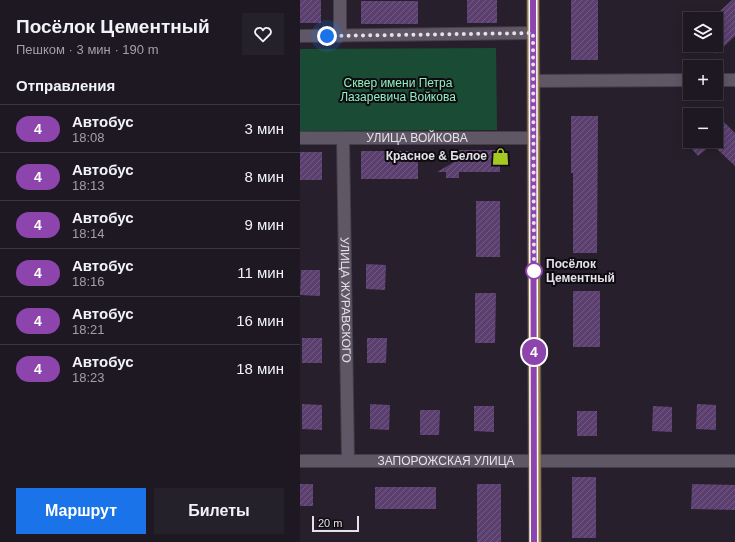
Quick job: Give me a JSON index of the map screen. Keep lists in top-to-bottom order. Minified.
{"streets":{"street":["УЛИЦА ВОЙКОВА","УЛИЦА ЖУРАВСКОГО","ЗАПОРОЖСКАЯ УЛИЦА"]},"crossings":[["УЛИЦА ВОЙКОВА","УЛИЦА ЖУРАВСКОГО"],["УЛИЦА ЖУРАВСКОГО","ЗАПОРОЖСКАЯ УЛИЦА"]],"parks":["Сквер имени Петра Лазаревича Войкова"],"places":{"shop":["Красное & Белое"],"other":["Посёлок Цементный"]},"lines":["bus line 4"],"scale_bar":"20 m","page":{"heading":[["Посёлок Цементный","Пешком · 3 мин · 190 m"],"Отправления"],"on_map":"4","map_buttons":["+","−"],"list":[{"mark":"4","name":"Автобус","note":"18:08","value":"3 мин"},{"mark":"4","name":"Автобус","note":"18:13","value":"8 мин"},{"mark":"4","name":"Автобус","note":"18:14","value":"9 мин"},{"mark":"4","name":"Автобус","note":"18:16","value":"11 мин"},{"mark":"4","name":"Автобус","note":"18:21","value":"16 мин"},{"mark":"4","name":"Автобус","note":"18:23","value":"18 мин"}],"buttons":["Маршрут","Билеты"],"scale":"20 m"}}
